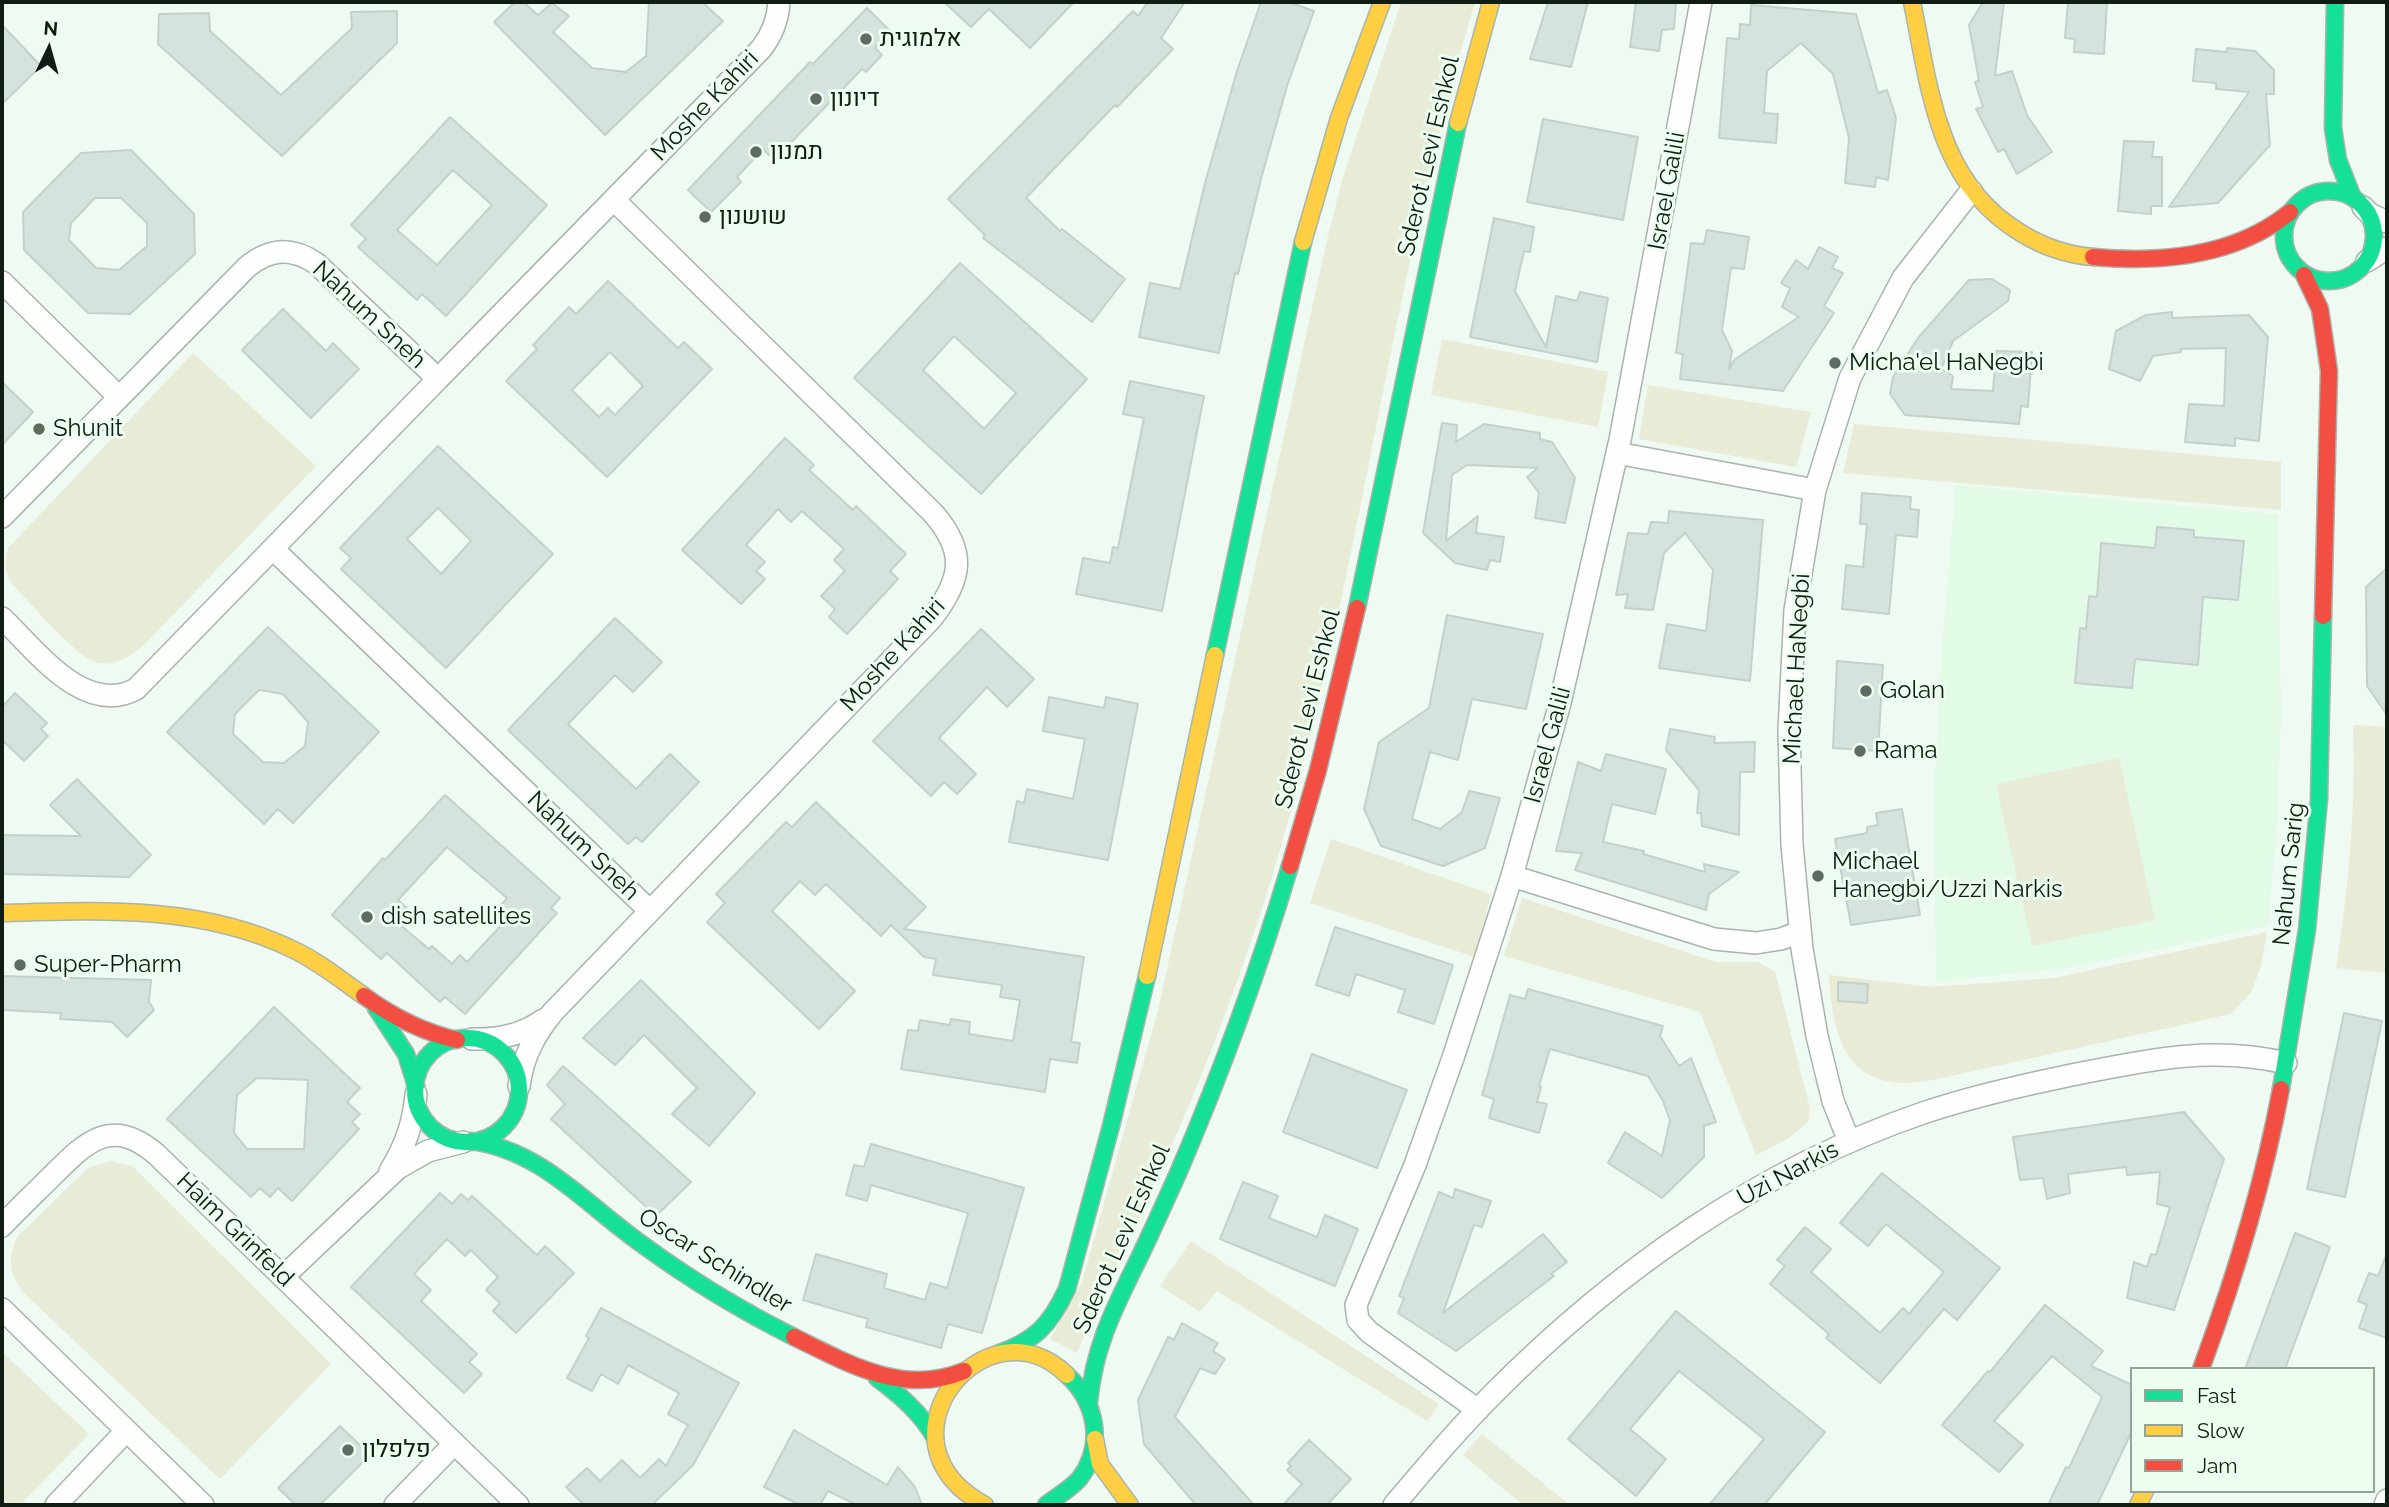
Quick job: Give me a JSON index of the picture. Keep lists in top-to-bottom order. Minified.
{"streets":{"street":["Moshe Kahiri","Sderot Levi Eshkol","Israel Galili","Nahum Sneh","Michael HaNegbi","Nahum Sarig","Uzi Narkis","Haim Grinfeld","Oscar Schindler"]},"crossings":[["Moshe Kahiri","Nahum Sneh"],["Moshe Kahiri","Oscar Schindler"],["Sderot Levi Eshkol","Oscar Schindler"],["Israel Galili","Uzi Narkis"],["Michael HaNegbi","Uzi Narkis"],["Nahum Sarig","Uzi Narkis"]],"places":["אלמוגית","דיונון","תמנון","שושנון","Micha'el HaNegbi","Shunit","Golan","Rama","Michael Hanegbi/Uzzi Narkis","dish satellites","Super-Pharm","פלפלון"],"legend":["Fast","Slow","Jam"],"north":"top"}
